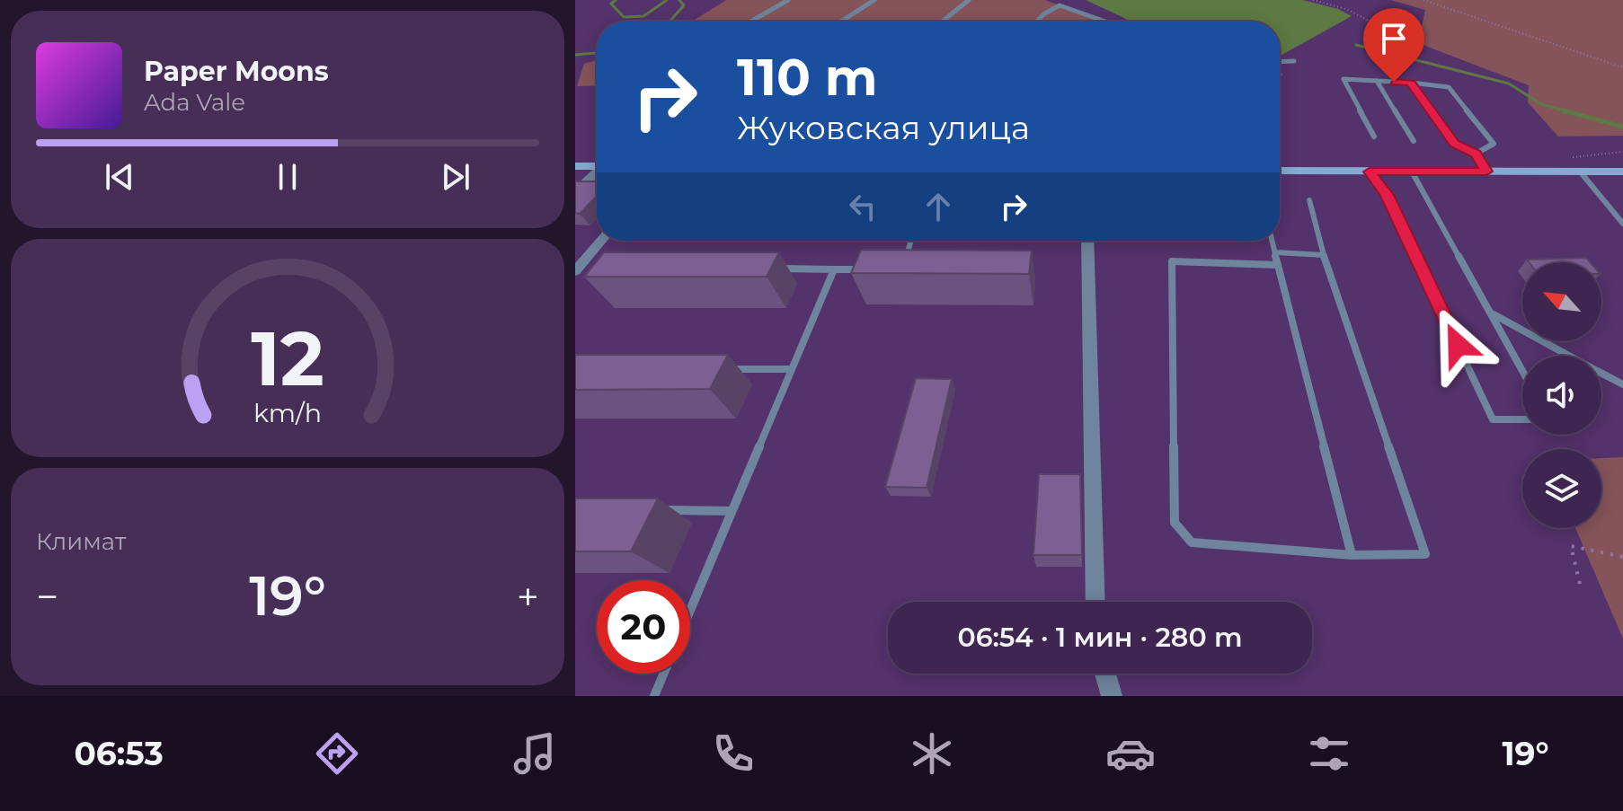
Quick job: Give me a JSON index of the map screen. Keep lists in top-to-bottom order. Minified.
{"north":"top left","page":{"turn":["110 m","Жуковская улица"],"song":["Paper Moons","Ada Vale"],"tile":"Климат","heat":["−","19°","+"],"limit":"20","trip":"06:54 · 1 мин · 280 m","tabs":["06:53","19°"],"gauge":["12","km/h"]}}
